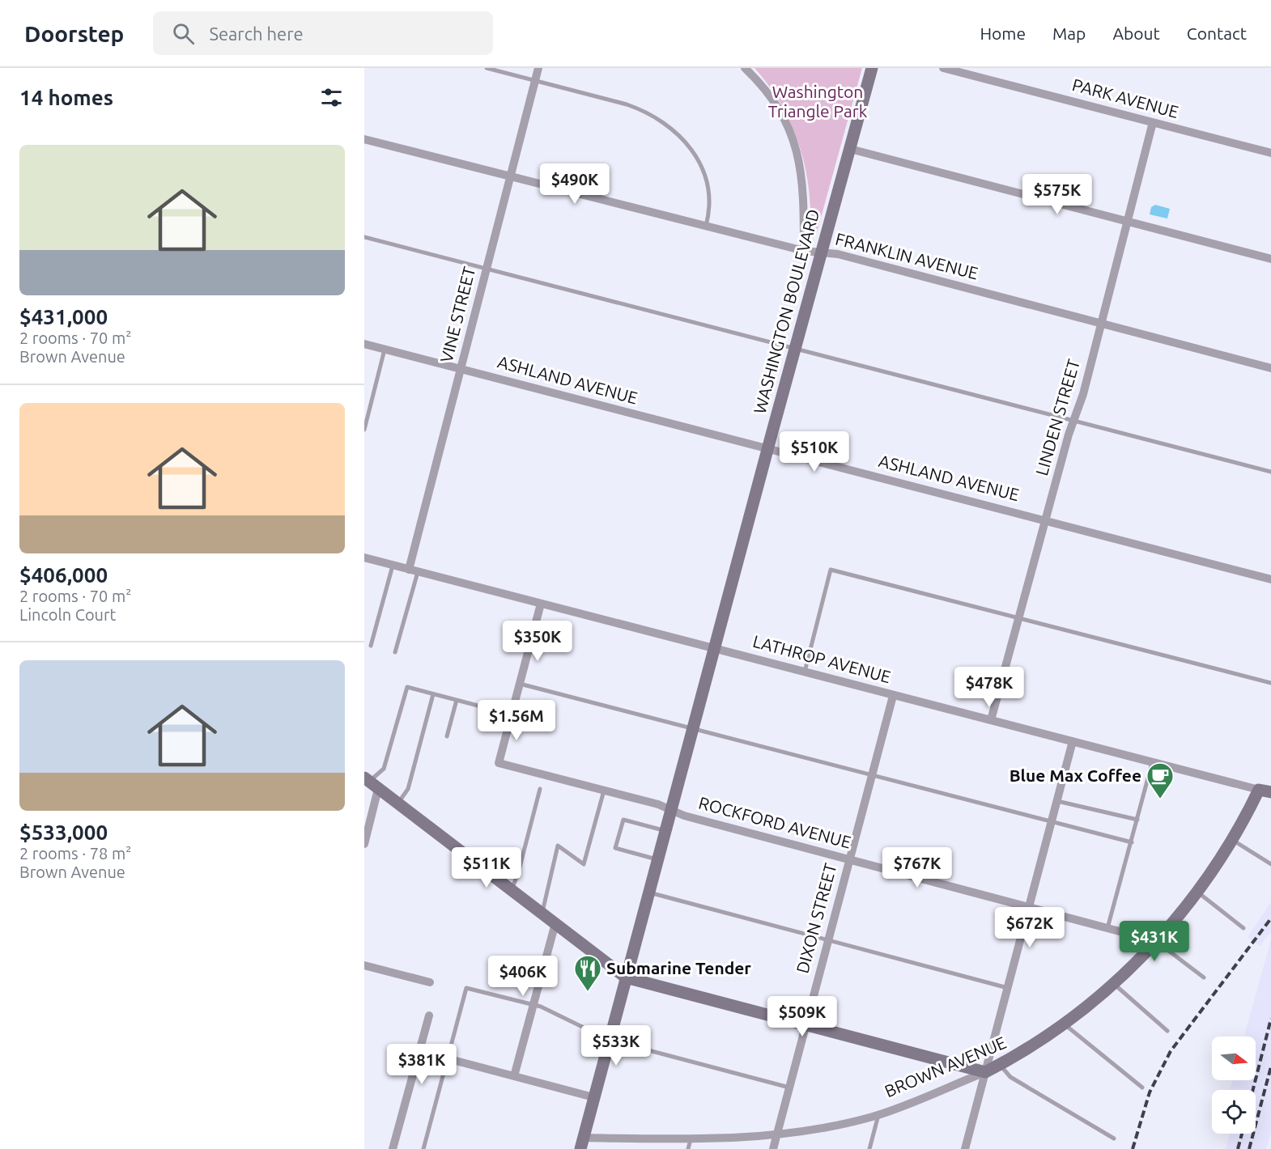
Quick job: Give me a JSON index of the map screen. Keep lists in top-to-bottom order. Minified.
{"streets":{"street":["PARK AVENUE","FRANKLIN AVENUE","WASHINGTON BOULEVARD","VINE STREET","ASHLAND AVENUE","LINDEN STREET","LATHROP AVENUE","ROCKFORD AVENUE","DIXON STREET","BROWN AVENUE"]},"crossings":[["PARK AVENUE","LINDEN STREET"],["FRANKLIN AVENUE","WASHINGTON BOULEVARD"],["FRANKLIN AVENUE","VINE STREET"],["FRANKLIN AVENUE","LINDEN STREET"],["WASHINGTON BOULEVARD","ASHLAND AVENUE"],["WASHINGTON BOULEVARD","LATHROP AVENUE"],["WASHINGTON BOULEVARD","ROCKFORD AVENUE"],["WASHINGTON BOULEVARD","BROWN AVENUE"],["VINE STREET","ASHLAND AVENUE"],["VINE STREET","LATHROP AVENUE"],["ASHLAND AVENUE","LINDEN STREET"],["LINDEN STREET","LATHROP AVENUE"],["LATHROP AVENUE","DIXON STREET"],["LATHROP AVENUE","BROWN AVENUE"],["ROCKFORD AVENUE","DIXON STREET"],["ROCKFORD AVENUE","BROWN AVENUE"],["DIXON STREET","BROWN AVENUE"]],"parks":["Washington Triangle Park"],"places":{"cafe":["Blue Max Coffee"],"restaurant":["Submarine Tender"]},"north":"right","page":{"header":"Doorstep","search":"Search here","nav":["Home","Map","About","Contact"],"heading":"14 homes","list":[{"name":"$431,000","note":"2 rooms · 70 m² · Brown Avenue"},{"name":"$406,000","note":"2 rooms · 70 m² · Lincoln Court"},{"name":"$533,000","note":"2 rooms · 78 m² · Brown Avenue"}],"price":["$490K","$575K","$510K","$350K","$478K","$1.56M","$511K","$767K","$672K","$431K","$406K","$509K","$533K","$381K"]}}
